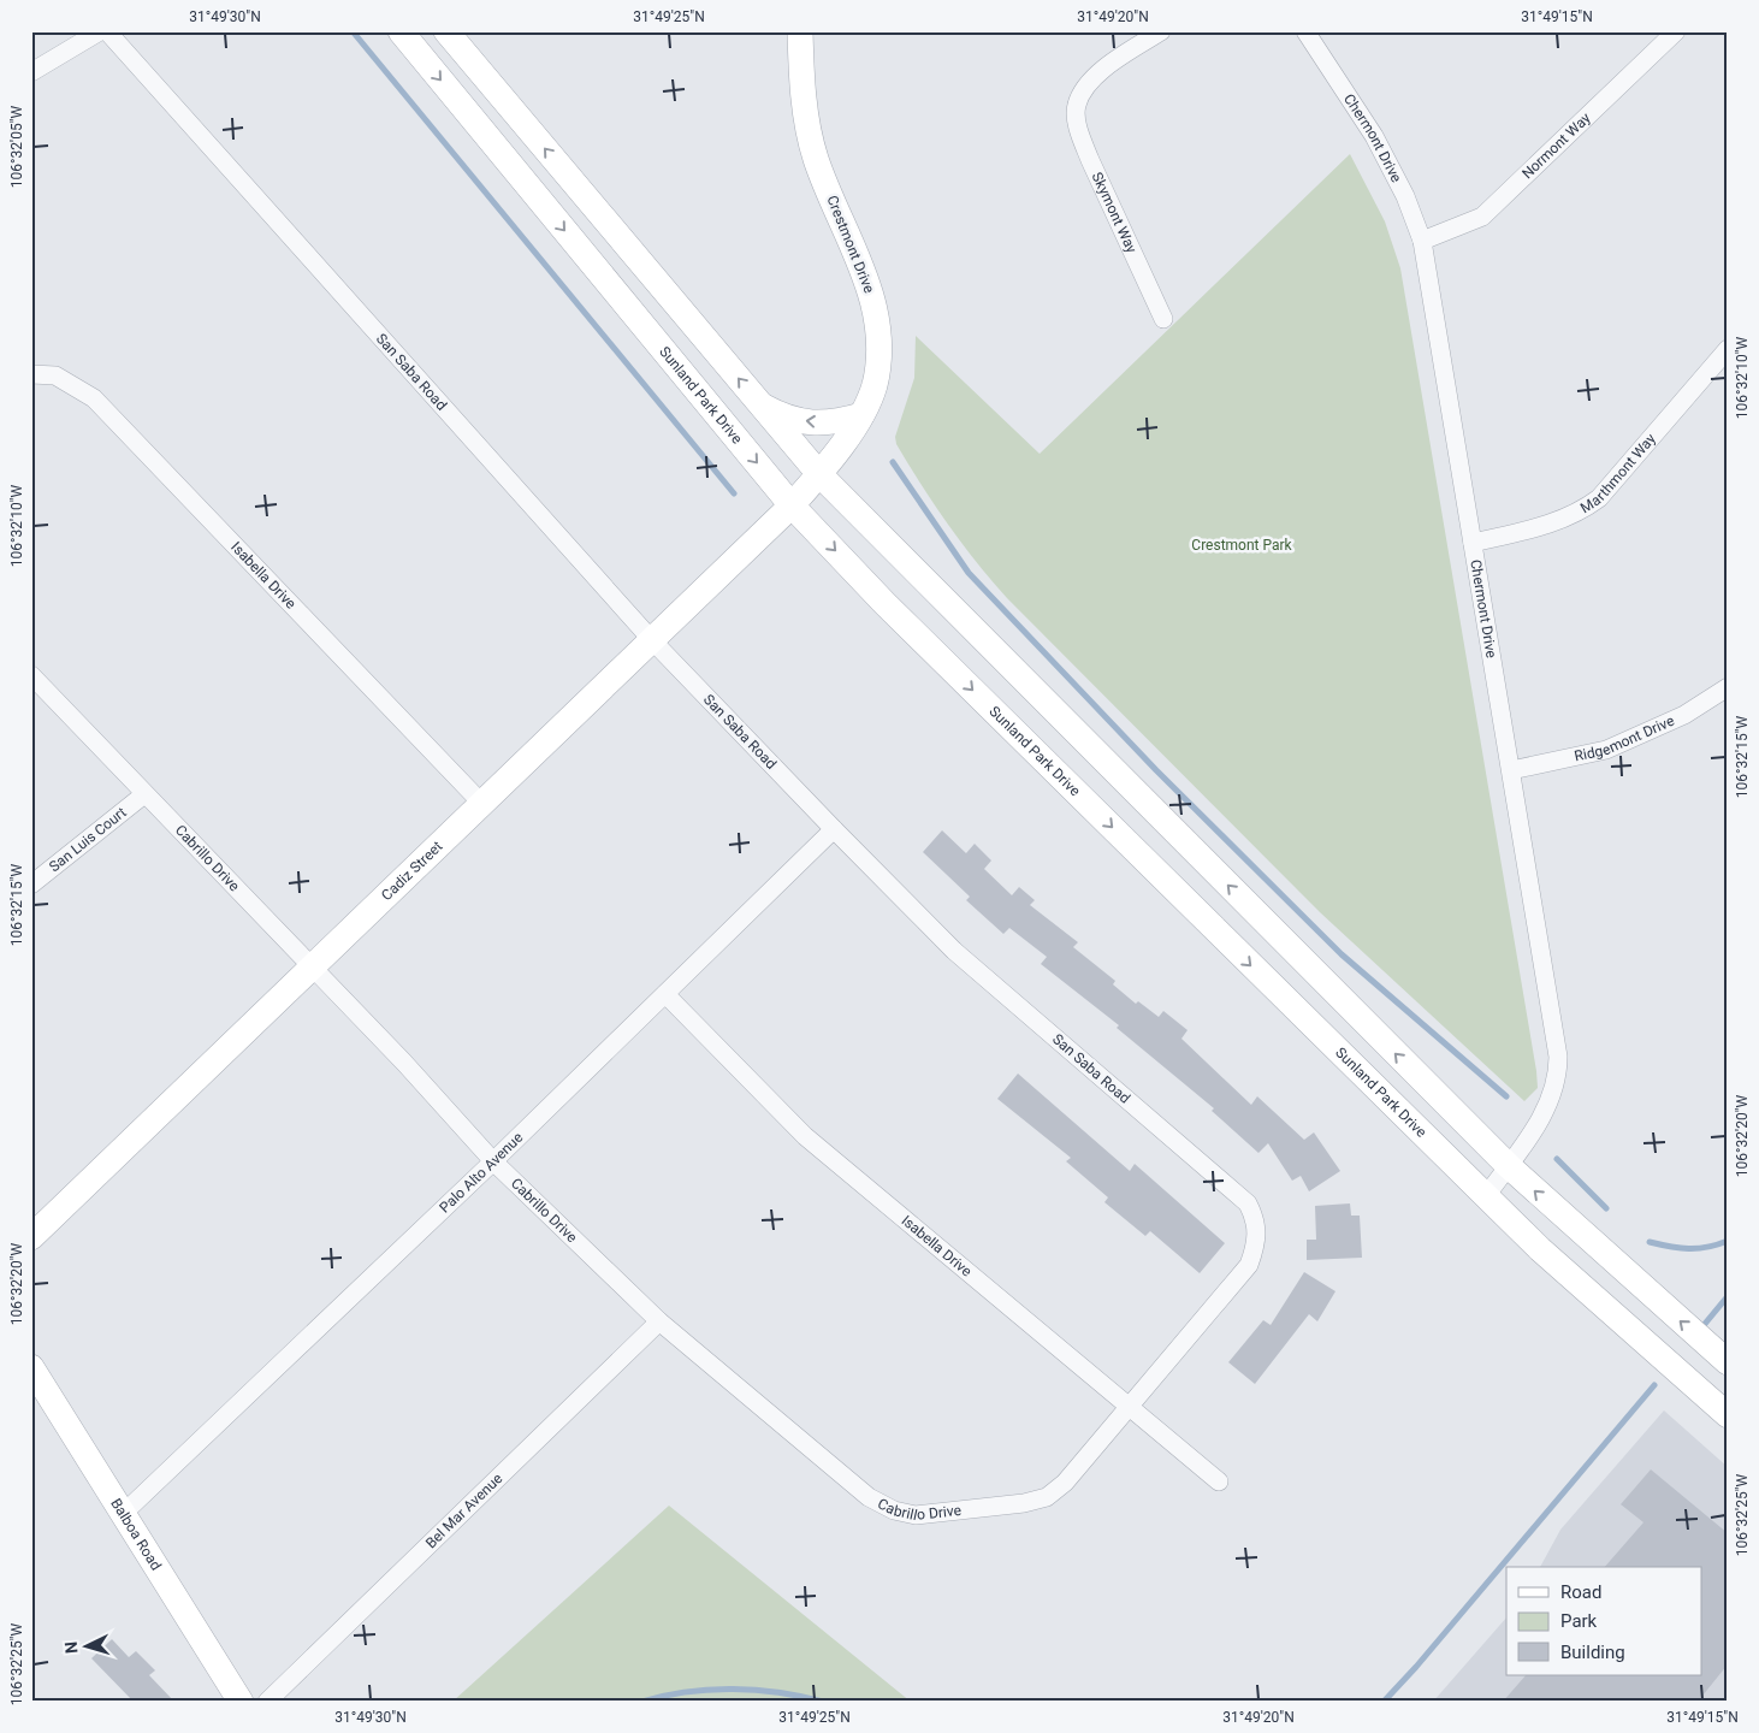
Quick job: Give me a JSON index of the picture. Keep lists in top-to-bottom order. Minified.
{"streets":{"main road":["Crestmont Drive","Sunland Park Drive","Cadiz Street","Balboa Road"],"street":["Chermont Drive","Normont Way","Skymont Way","San Saba Road","Marthmont Way","Isabella Drive","Ridgemont Drive","San Luis Court","Cabrillo Drive","Palo Alto Avenue","Bel Mar Avenue"]},"crossings":[["Chermont Drive","Normont Way"],["Chermont Drive","Sunland Park Drive"],["Chermont Drive","Marthmont Way"],["Chermont Drive","Ridgemont Drive"],["Crestmont Drive","Sunland Park Drive"],["Crestmont Drive","Cadiz Street"],["San Saba Road","Isabella Drive"],["San Saba Road","Cabrillo Drive"],["San Saba Road","Cadiz Street"],["San Saba Road","Palo Alto Avenue"],["Sunland Park Drive","Cadiz Street"],["Isabella Drive","Cabrillo Drive"],["Isabella Drive","Cadiz Street"],["Isabella Drive","Palo Alto Avenue"],["San Luis Court","Cabrillo Drive"],["Cabrillo Drive","Cadiz Street"],["Cabrillo Drive","Palo Alto Avenue"],["Cabrillo Drive","Bel Mar Avenue"],["Palo Alto Avenue","Balboa Road"]],"parks":["Crestmont Park"],"legend":["Road","Park","Building"],"north":"left","coordinates":["31°49'30\"N","31°49'25\"N","31°49'20\"N","31°49'15\"N","106°32'05\"W","106°32'10\"W","106°32'15\"W","106°32'20\"W","106°32'25\"W"]}
